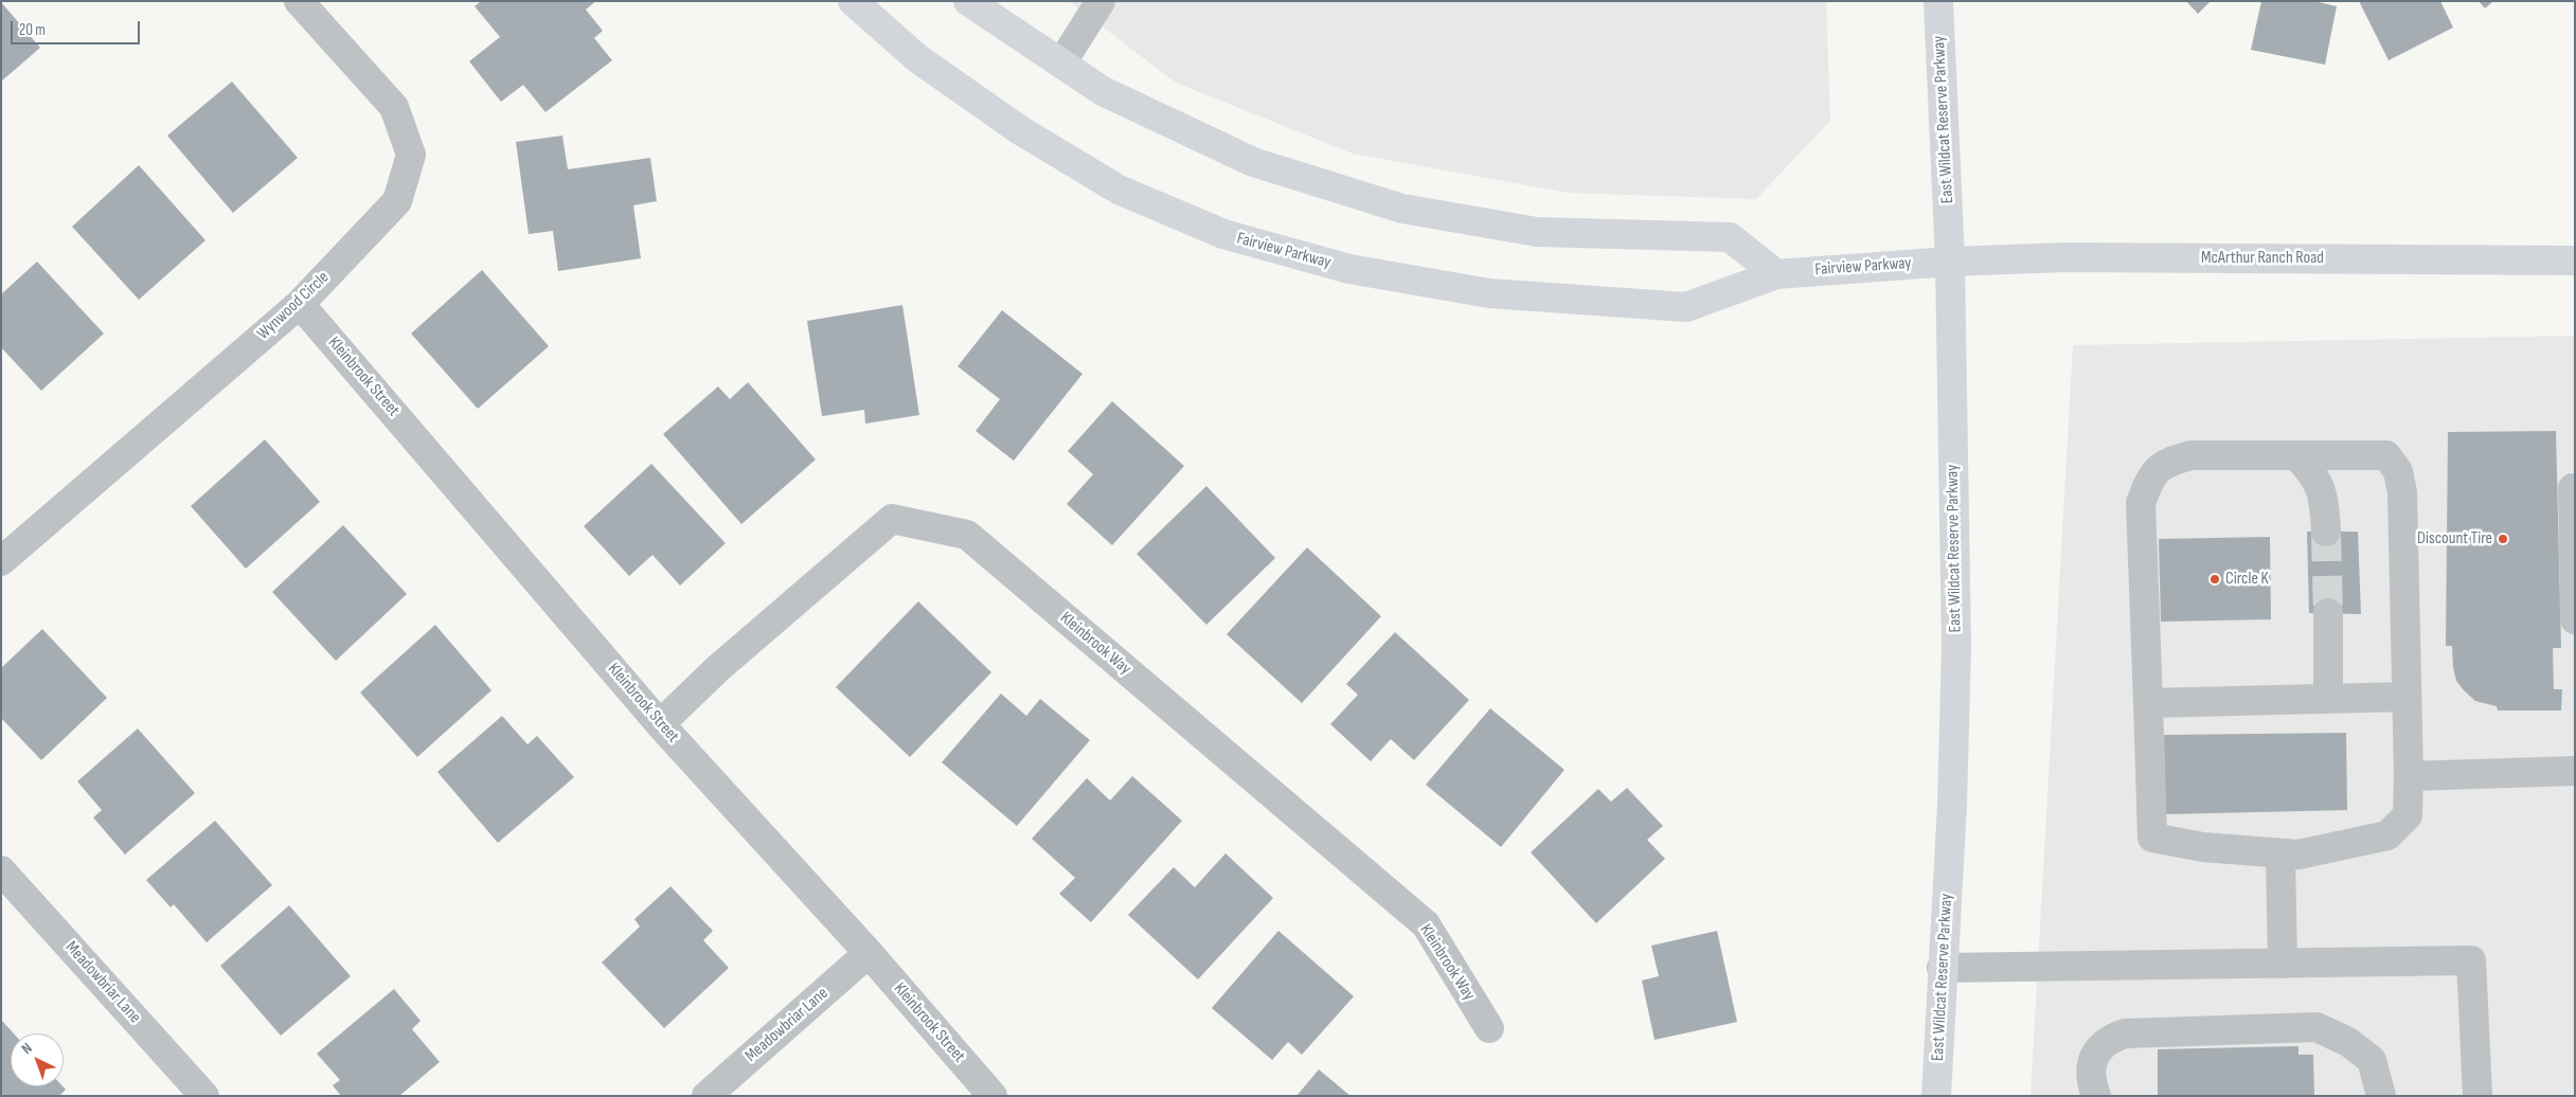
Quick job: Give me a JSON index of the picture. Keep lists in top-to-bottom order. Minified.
{"streets":{"main road":["East Wildcat Reserve Parkway","Fairview Parkway","McArthur Ranch Road"],"street":["Wynwood Circle","Kleinbrook Street","Kleinbrook Way","Meadowbriar Lane"]},"crossings":[["East Wildcat Reserve Parkway","Fairview Parkway"],["East Wildcat Reserve Parkway","McArthur Ranch Road"],["Fairview Parkway","McArthur Ranch Road"],["Wynwood Circle","Kleinbrook Street"],["Kleinbrook Street","Kleinbrook Way"],["Kleinbrook Street","Meadowbriar Lane"]],"places":["Discount Tire","Circle K"],"scale_bar":"20 m","north":"top left"}
